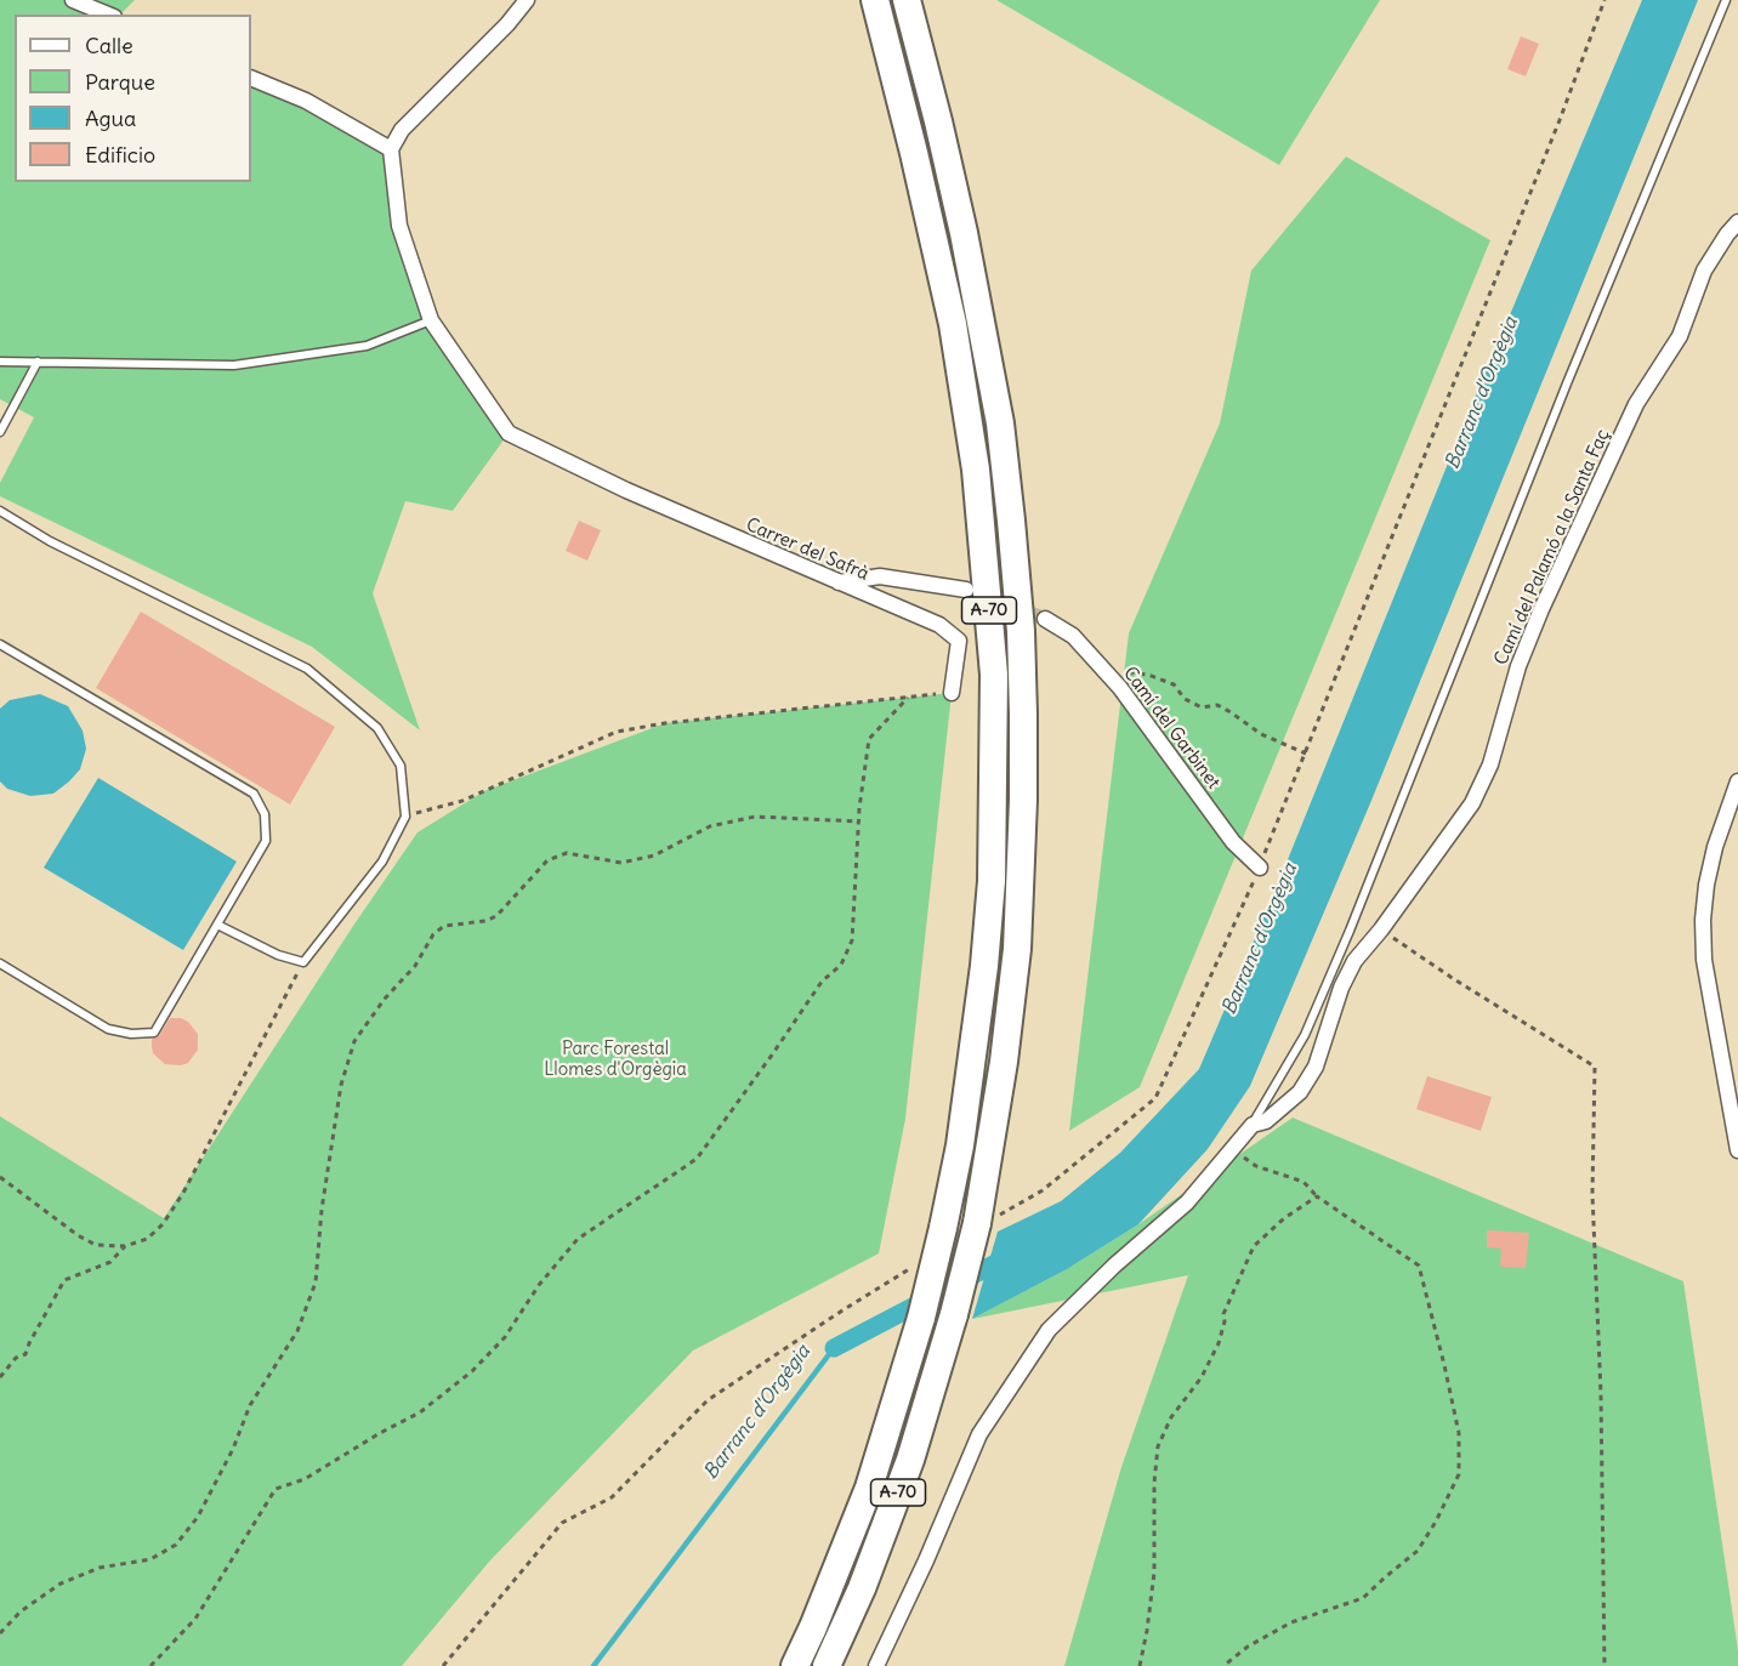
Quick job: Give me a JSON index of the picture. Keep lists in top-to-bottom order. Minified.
{"streets":{"highway":["A-70"],"street":["Camí del Palamó a la Santa Faç","Carrer del Safrà","Camí del Garbinet"]},"water":["Barranc d'Orgègia"],"parks":["Parc Forestal Llomes d'Orgègia"],"legend":["Calle","Parque","Agua","Edificio"]}
